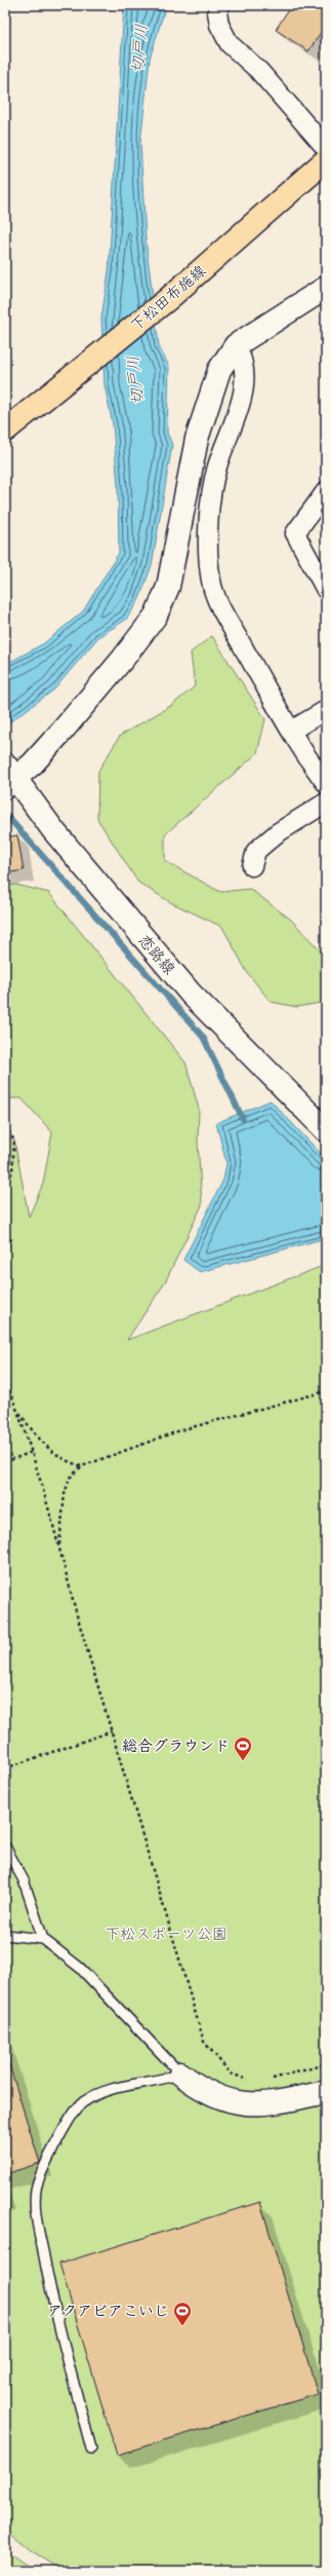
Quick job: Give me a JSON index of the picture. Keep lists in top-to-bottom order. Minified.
{"streets":{"main road":["下松田布施線"],"street":["恋路線"]},"water":["切戸川"],"parks":["下松スポーツ公園"],"places":{"sports":["総合グラウンド","アクアピアこいじ"]}}
